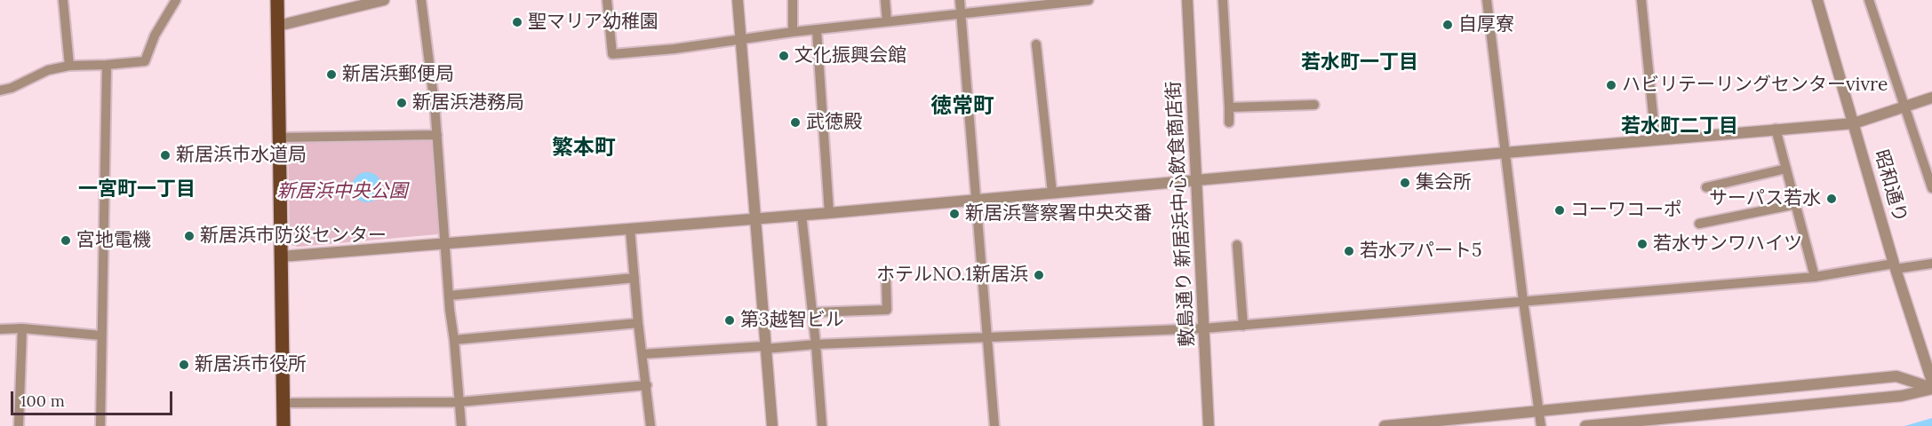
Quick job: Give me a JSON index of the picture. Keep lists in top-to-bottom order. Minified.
{"streets":{"street":["昭和通り","敷島通り 新居浜中心飲食商店街"]},"districts":["若水町一丁目","徳常町","若水町二丁目","繁本町","一宮町一丁目"],"parks":["新居浜中央公園"],"places":["聖マリア幼稚園","自厚寮","文化振興会館","新居浜郵便局","ハビリテーリングセンターvivre","新居浜港務局","武徳殿","新居浜市水道局","集会所","サーパス若水","コーワコーポ","新居浜警察署中央交番","新居浜市防災センター","宮地電機","若水サンワハイツ","若水アパート5","ホテルNO.1新居浜","第3越智ビル","新居浜市役所"],"scale_bar":"100 m"}
